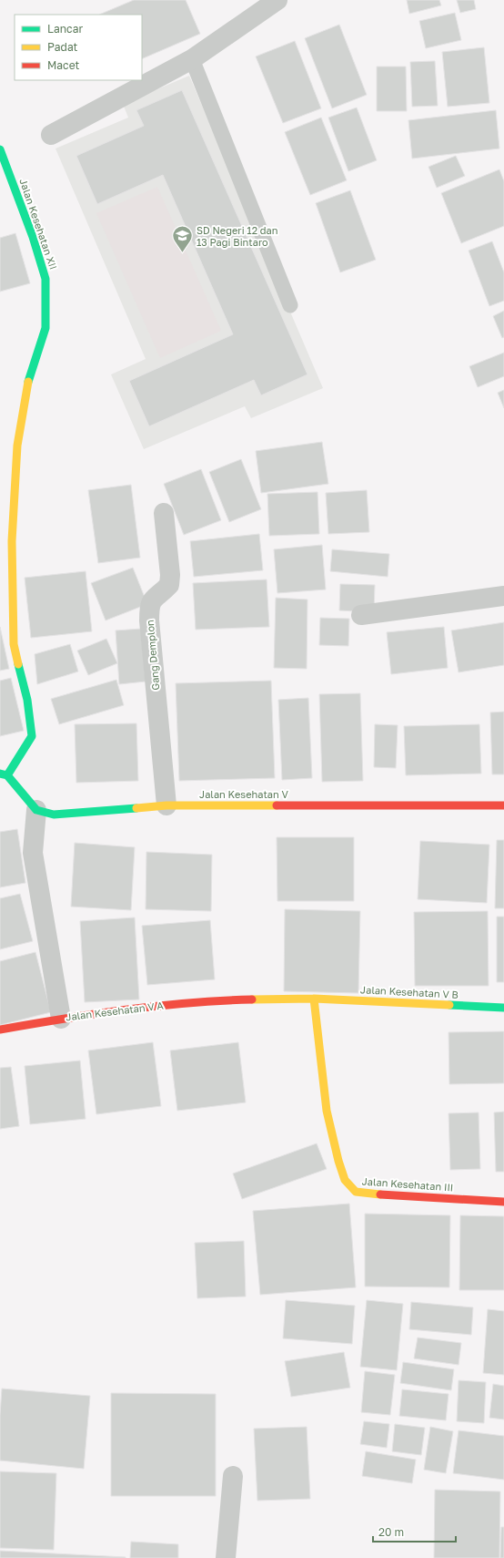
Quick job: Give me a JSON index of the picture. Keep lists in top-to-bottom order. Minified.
{"streets":{"street":["Jalan Kesehatan XII","Gang Demplon","Jalan Kesehatan V","Jalan Kesehatan V B","Jalan Kesehatan V A","Jalan Kesehatan III"]},"crossings":[["Gang Demplon","Jalan Kesehatan V"],["Jalan Kesehatan V","Jalan Kesehatan V A"],["Jalan Kesehatan V B","Jalan Kesehatan V A"],["Jalan Kesehatan V B","Jalan Kesehatan III"],["Jalan Kesehatan V A","Jalan Kesehatan III"]],"places":{"school or university":["SD Negeri 12 dan 13 Pagi Bintaro"]},"legend":["Lancar","Padat","Macet"],"scale_bar":"20 m"}
